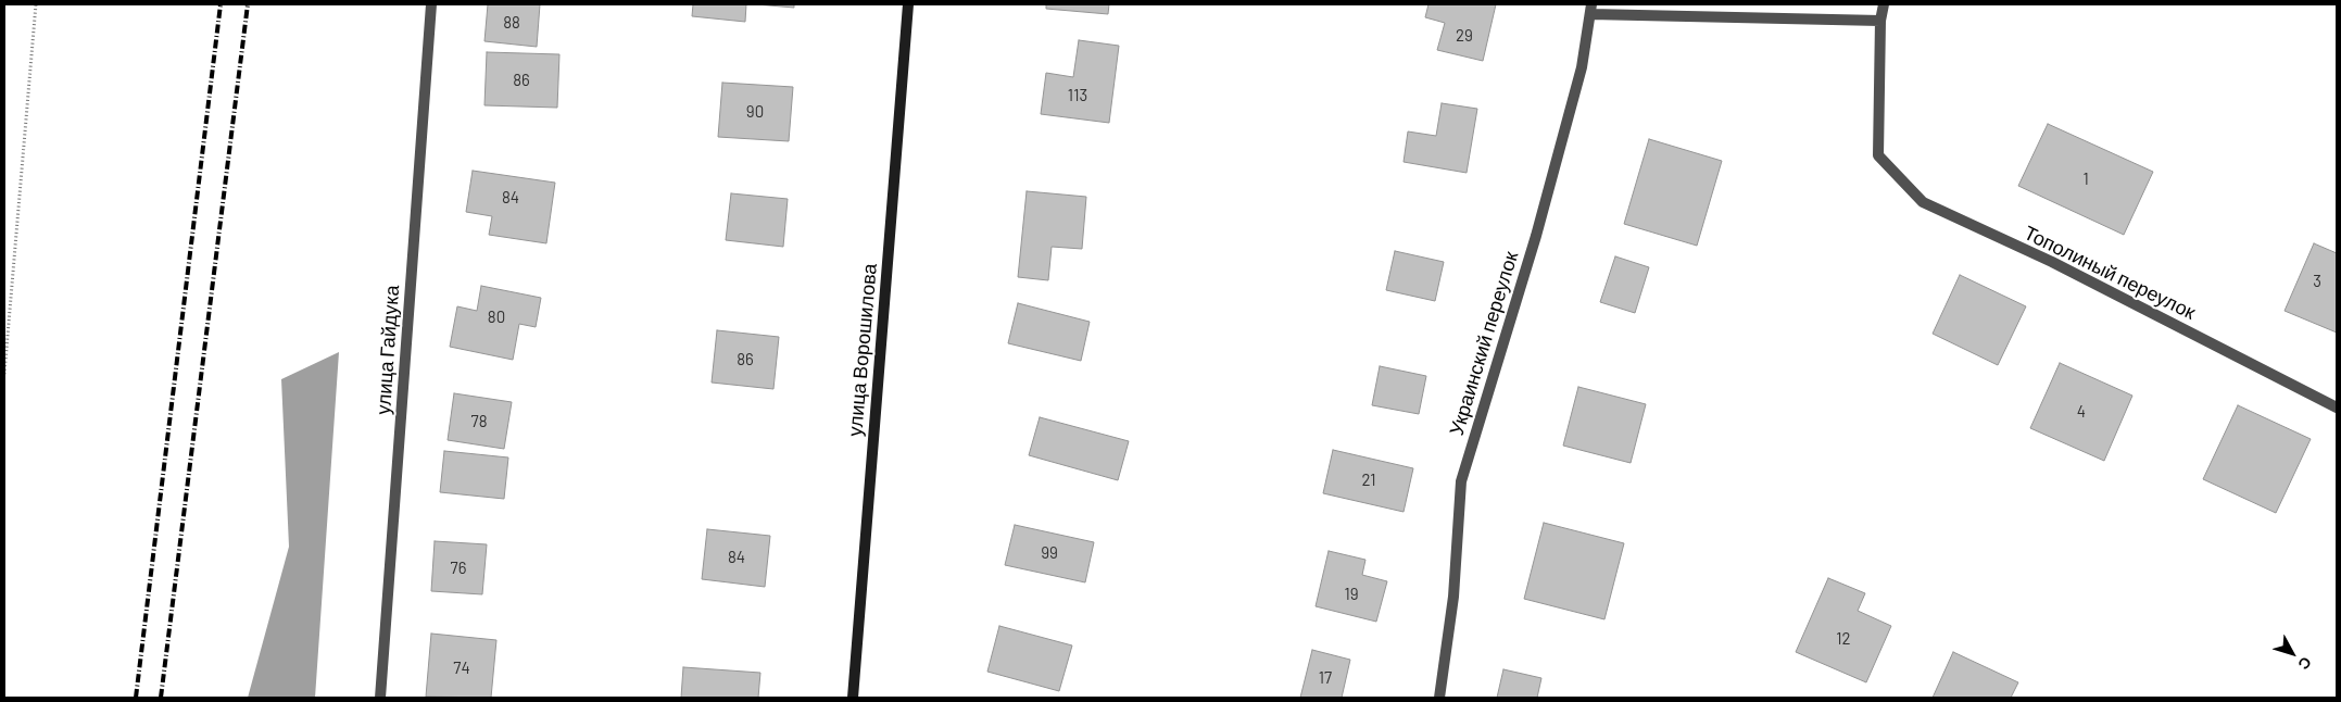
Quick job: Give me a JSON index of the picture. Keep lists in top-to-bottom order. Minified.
{"streets":{"main road":["улица Ворошилова"],"street":["Тополиный переулок","Украинский переулок","улица Гайдука"]},"house_numbers":["88","29","86","113","90","1","84","3","80","86","4","78","21","99","84","76","19","12","74","17"],"north":"bottom right"}
